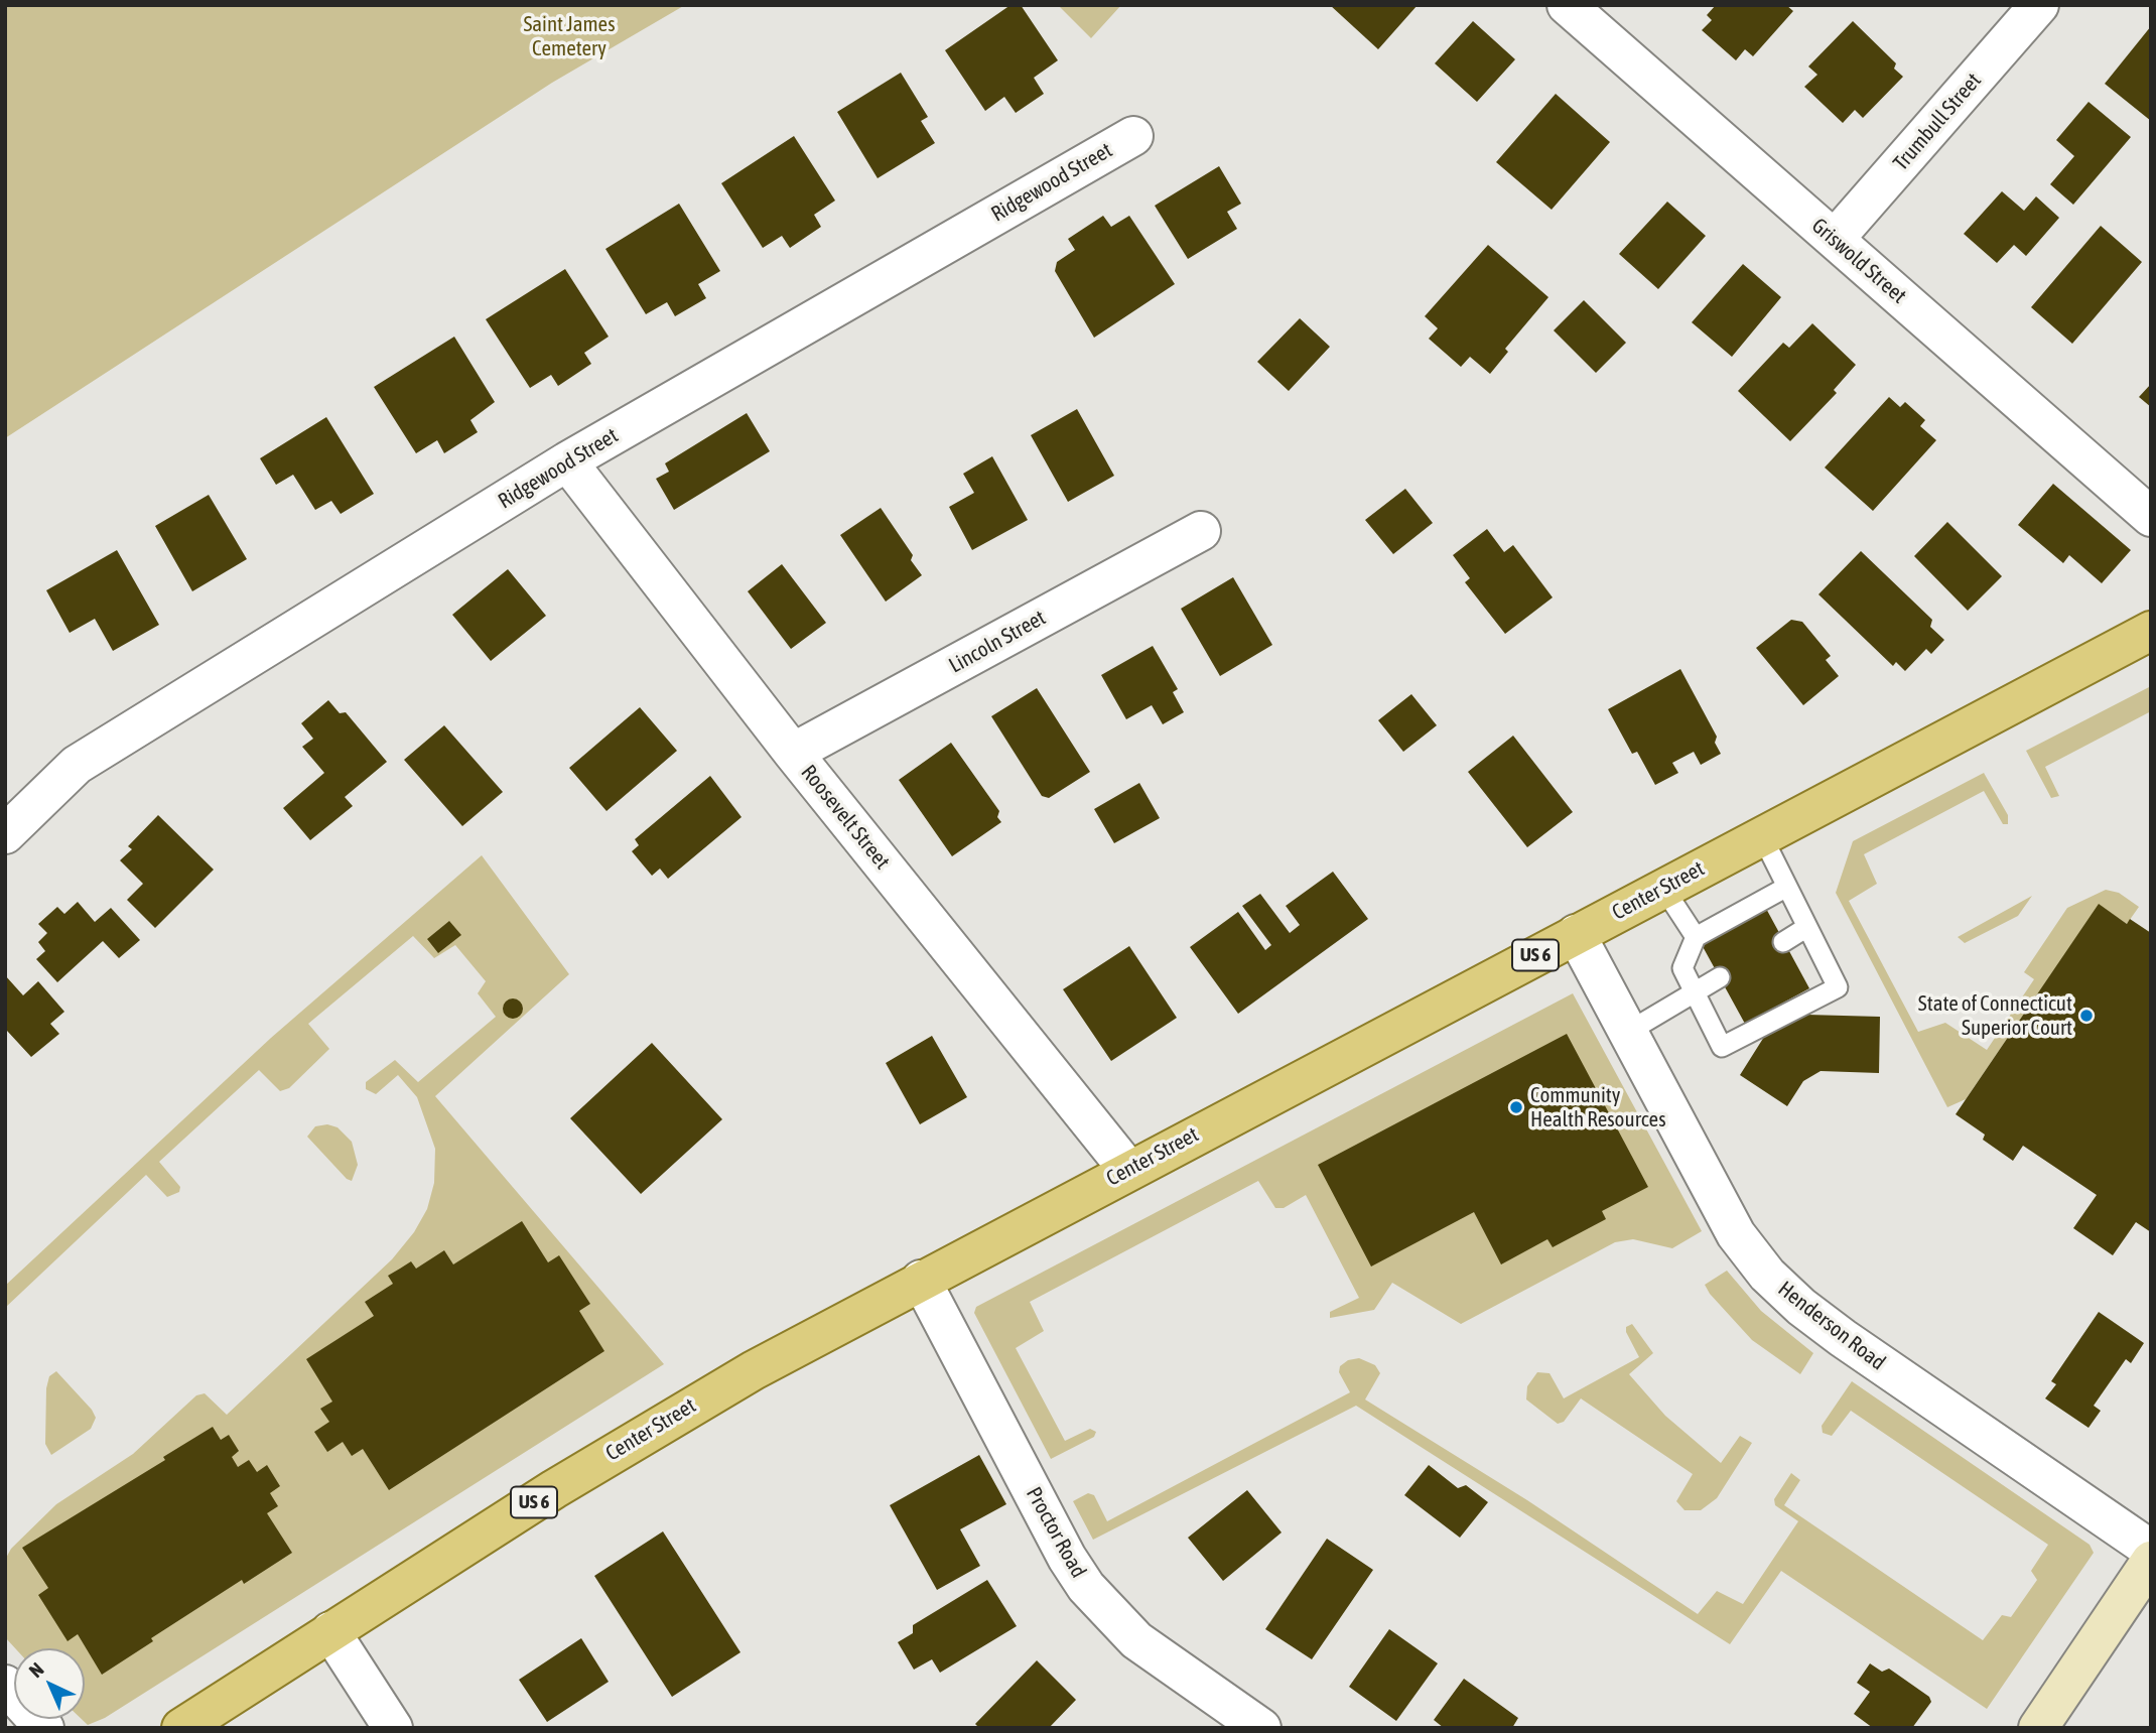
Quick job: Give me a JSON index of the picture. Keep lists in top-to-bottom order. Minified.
{"streets":{"main road":["Center Street","US 6"],"street":["Trumbull Street","Ridgewood Street","Griswold Street","Lincoln Street","Roosevelt Street","Henderson Road","Proctor Road"]},"crossings":[["Trumbull Street","Griswold Street"],["Ridgewood Street","Roosevelt Street"],["Lincoln Street","Roosevelt Street"],["Roosevelt Street","Center Street"],["Center Street","Henderson Road"],["Center Street","Proctor Road"]],"parks":["Saint James Cemetery"],"places":["State of Connecticut Superior Court","Community Health Resources"],"north":"top left"}
